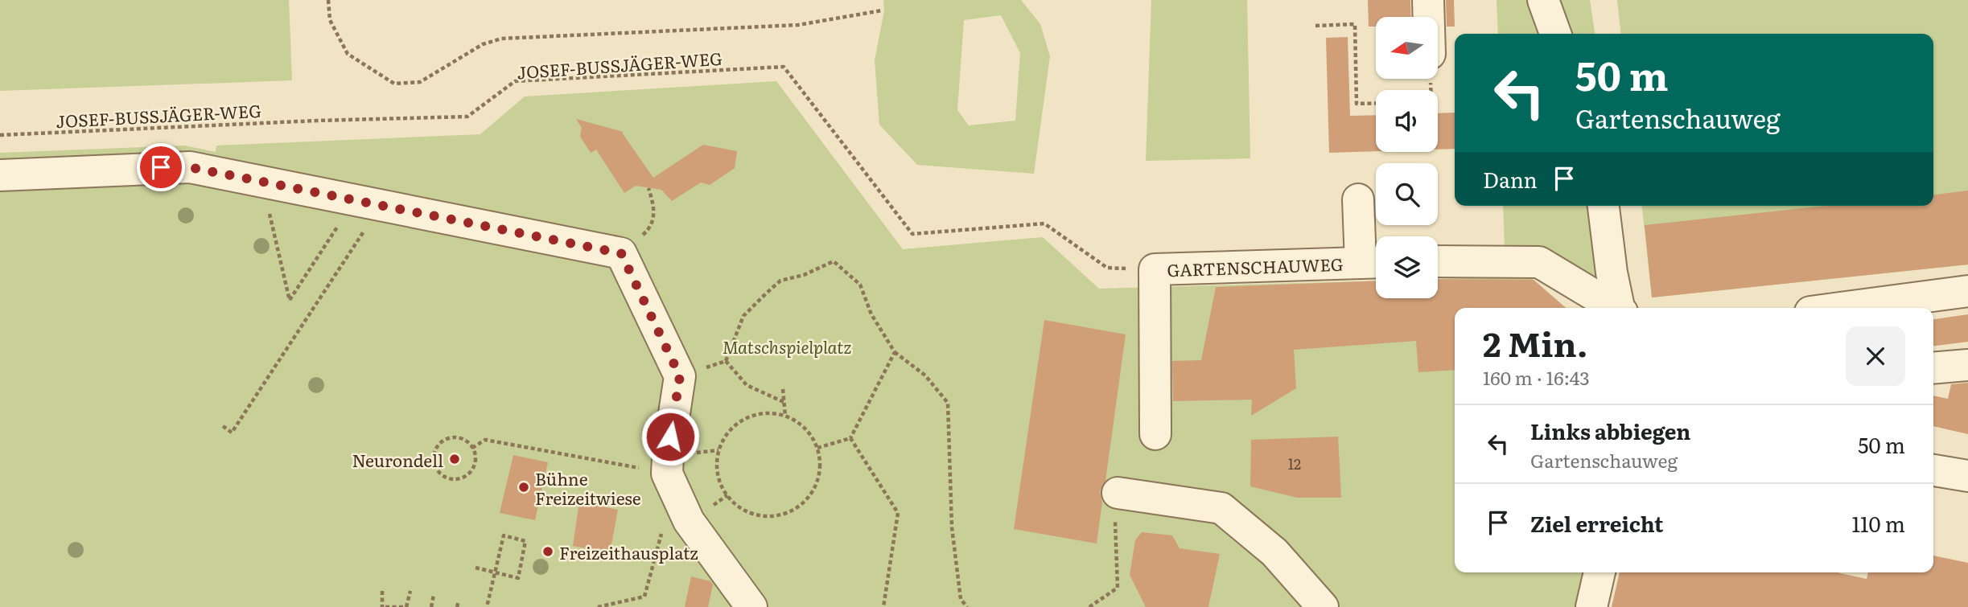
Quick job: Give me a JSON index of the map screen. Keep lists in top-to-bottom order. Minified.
{"streets":{"street":["GARTENSCHAUWEG"],"path":["JOSEF-BUSSJÄGER-WEG"]},"crossings":[["JOSEF-BUSSJÄGER-WEG","GARTENSCHAUWEG"]],"parks":["Matschspielplatz"],"places":["Neurondell","Bühne Freizeitwiese","Freizeithausplatz"],"house_numbers":["12"],"north":"left","page":{"turn":["50 m","Gartenschauweg"],"then":"Dann","heading":["2 Min.","160 m · 16:43"],"list":[{"name":"Links abbiegen","note":"Gartenschauweg","value":"50 m"},{"name":"Ziel erreicht","value":"110 m"}]}}
